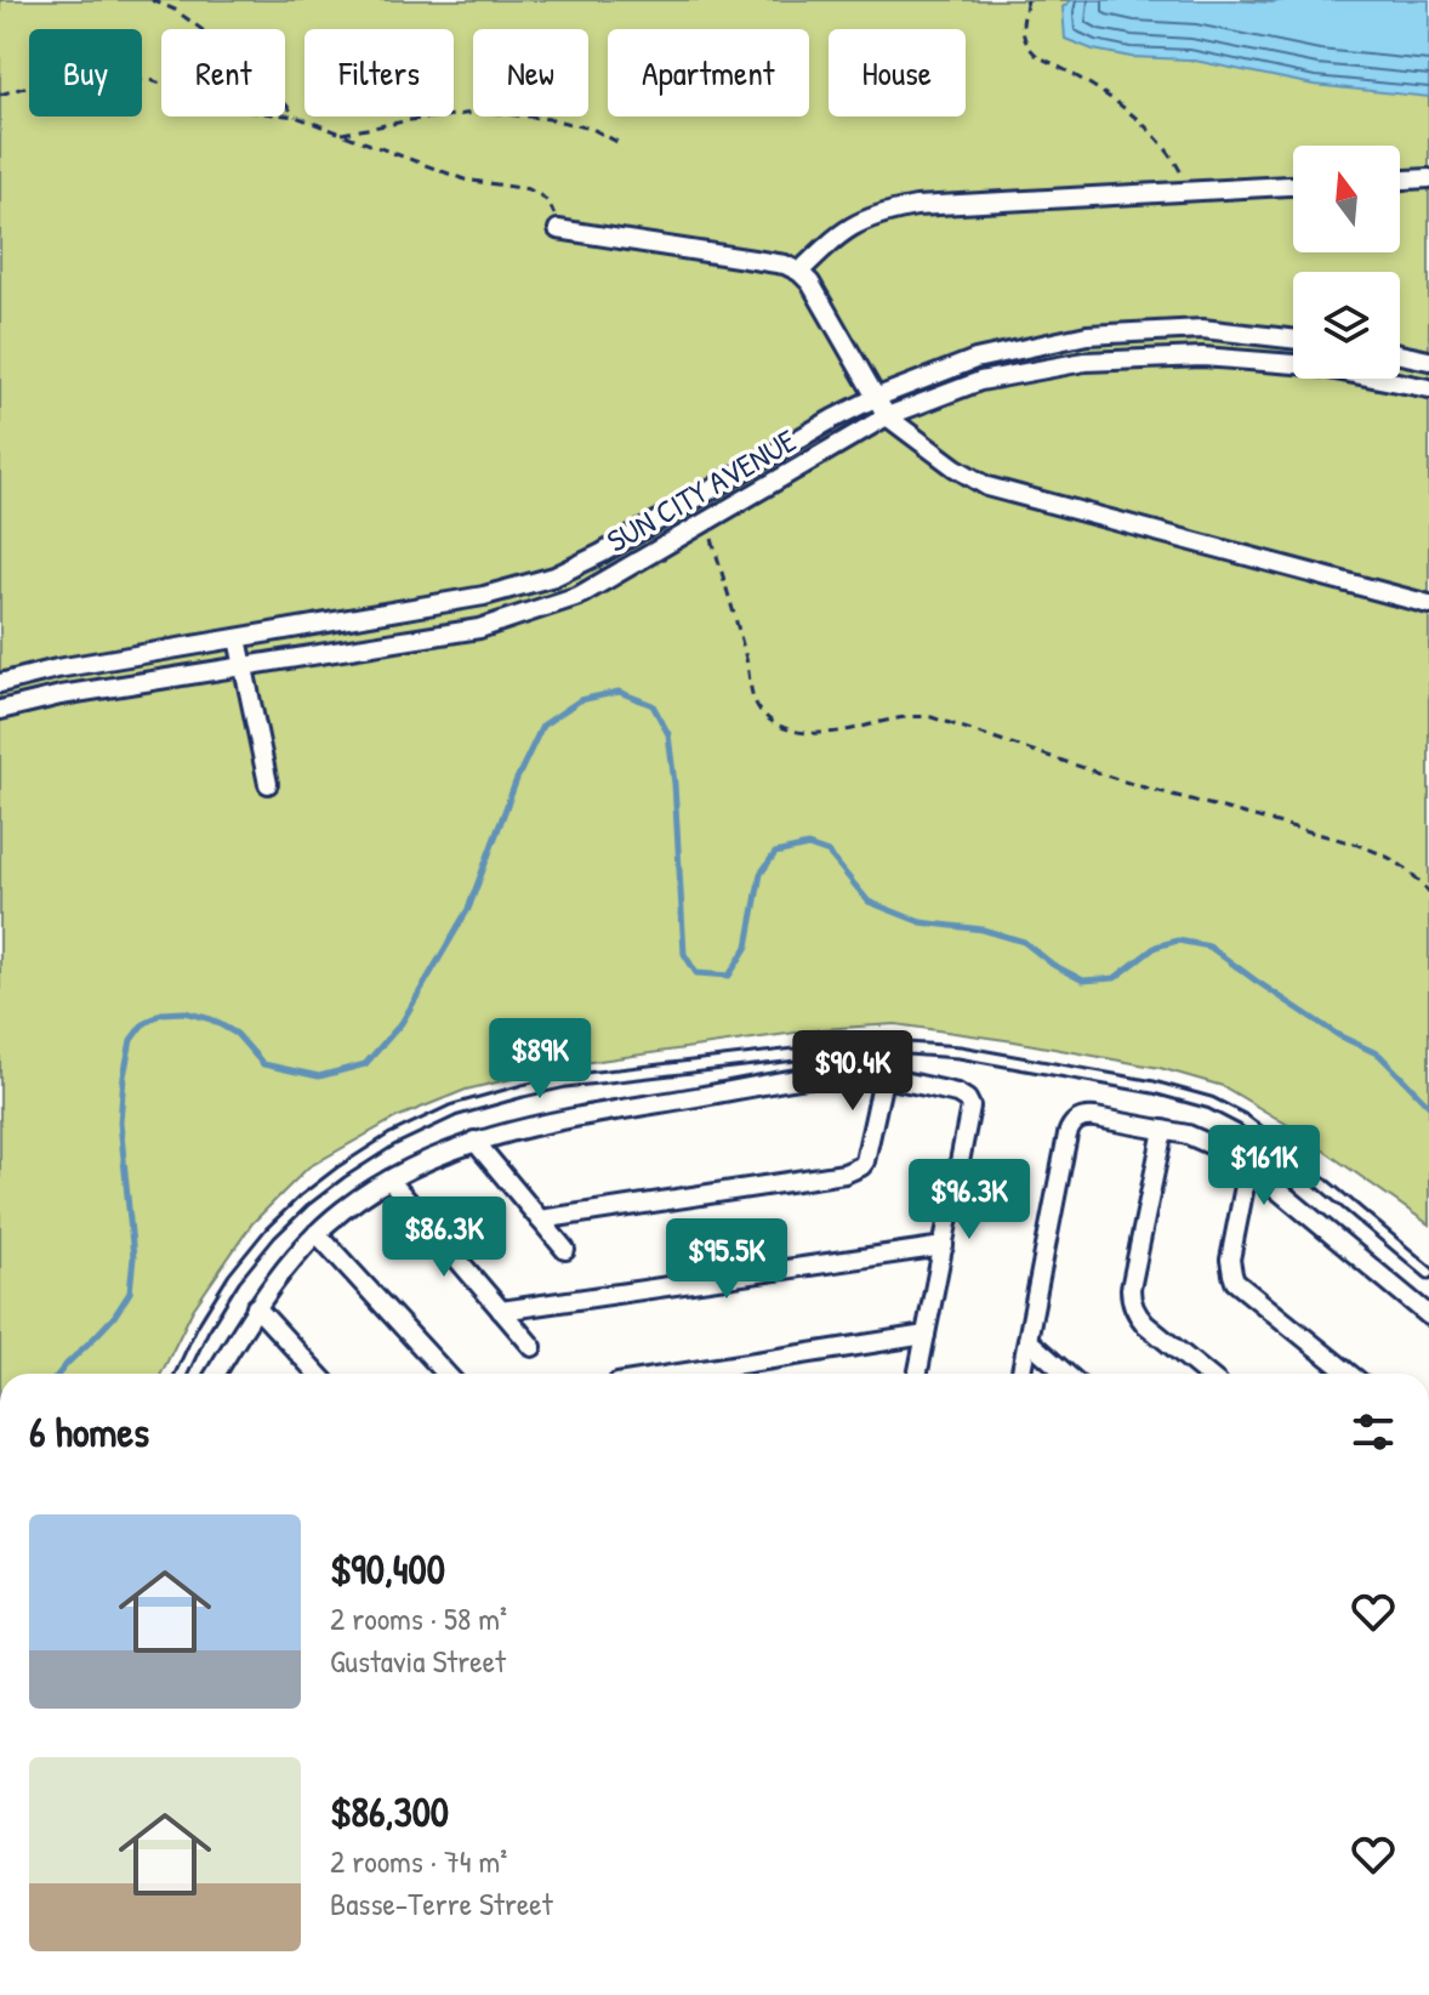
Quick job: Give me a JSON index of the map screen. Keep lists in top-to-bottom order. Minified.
{"streets":{"street":["SUN CITY AVENUE"]},"north":"top","page":{"chip":["Buy","Rent","Filters","New","Apartment","House"],"price":["$89K","$90.4K","$161K","$96.3K","$86.3K","$95.5K"],"heading":"6 homes","list":[{"name":"$90,400","note":"2 rooms · 58 m² · Gustavia Street"},{"name":"$86,300","note":"2 rooms · 74 m² · Basse-Terre Street"}]}}
